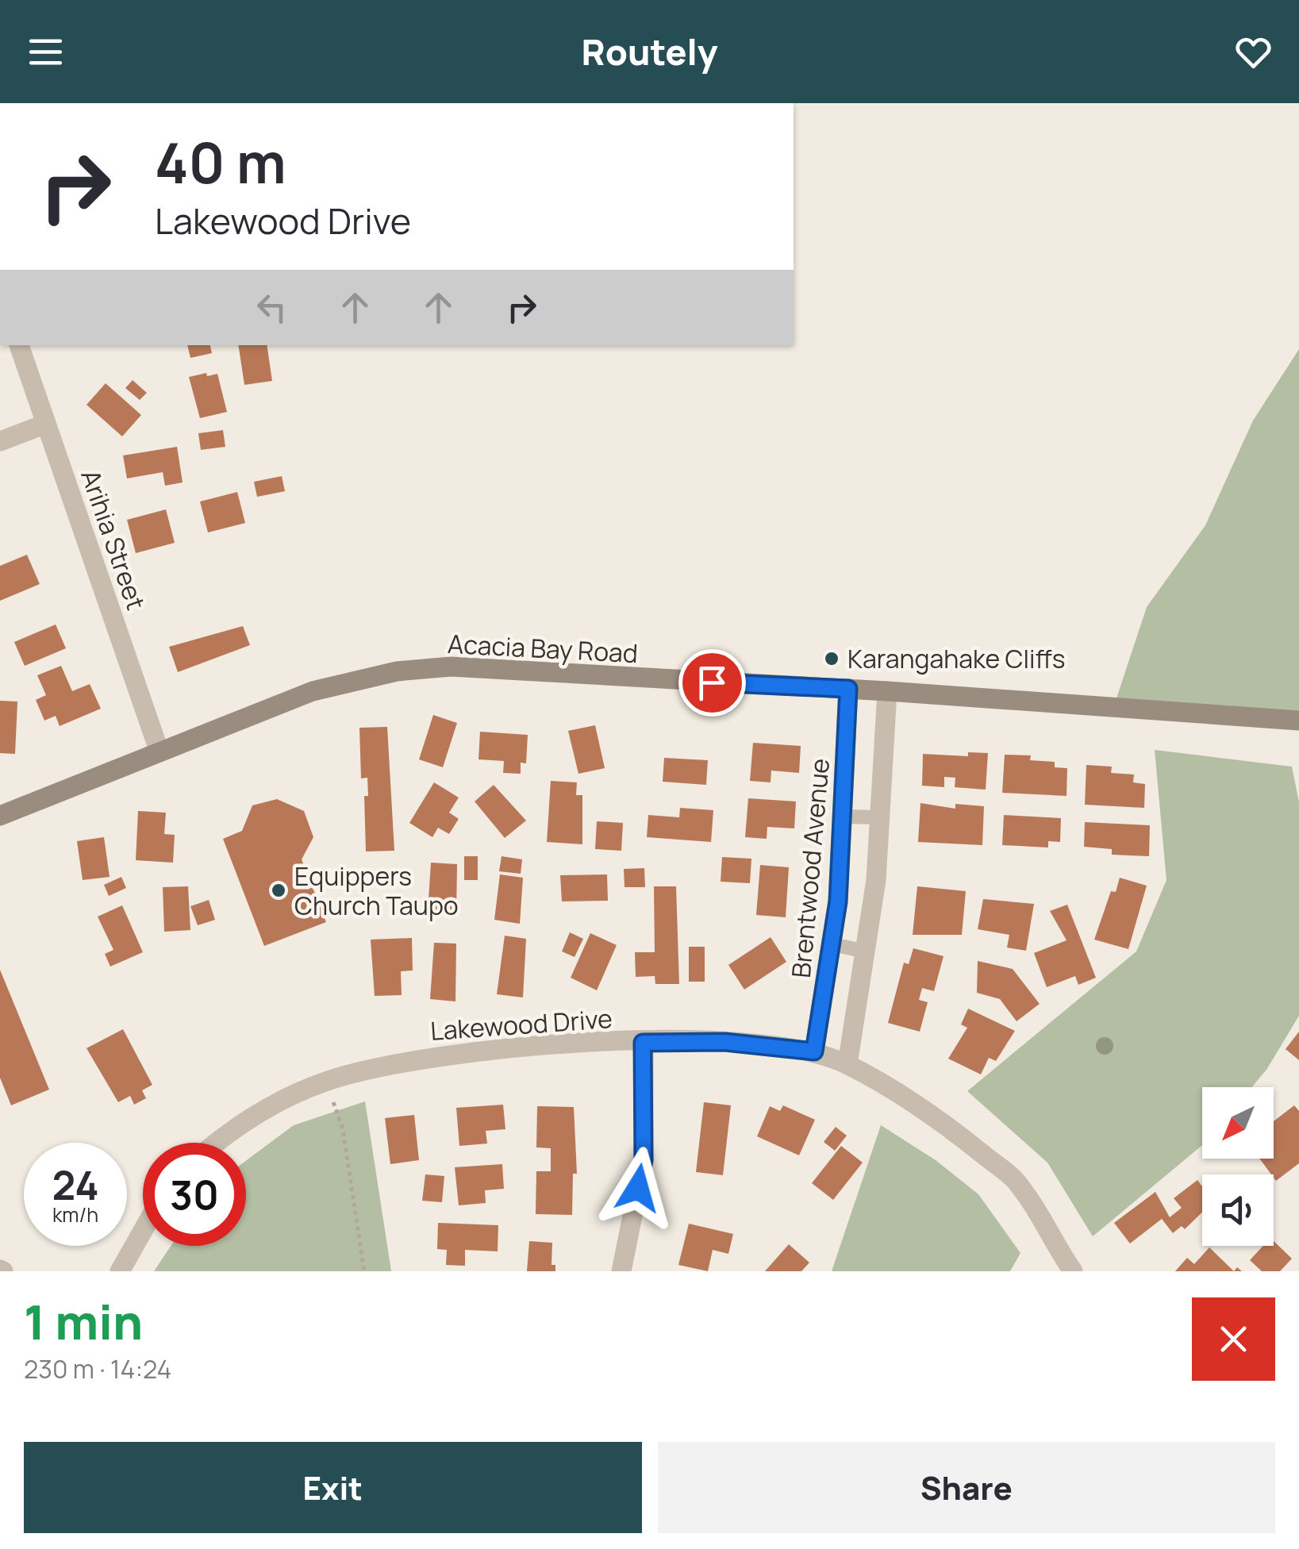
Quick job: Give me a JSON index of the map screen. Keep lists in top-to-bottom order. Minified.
{"streets":{"street":["Arihia Street","Acacia Bay Road","Brentwood Avenue","Lakewood Drive"]},"crossings":[["Arihia Street","Acacia Bay Road"],["Acacia Bay Road","Brentwood Avenue"],["Brentwood Avenue","Lakewood Drive"]],"places":["Karangahake Cliffs","Equippers Church Taupo"],"north":"bottom left","page":{"header":"Routely","turn":["40 m","Lakewood Drive"],"speed":"24 km/h","limit":"30","heading":["1 min","230 m · 14:24"],"buttons":["Exit","Share"]}}
